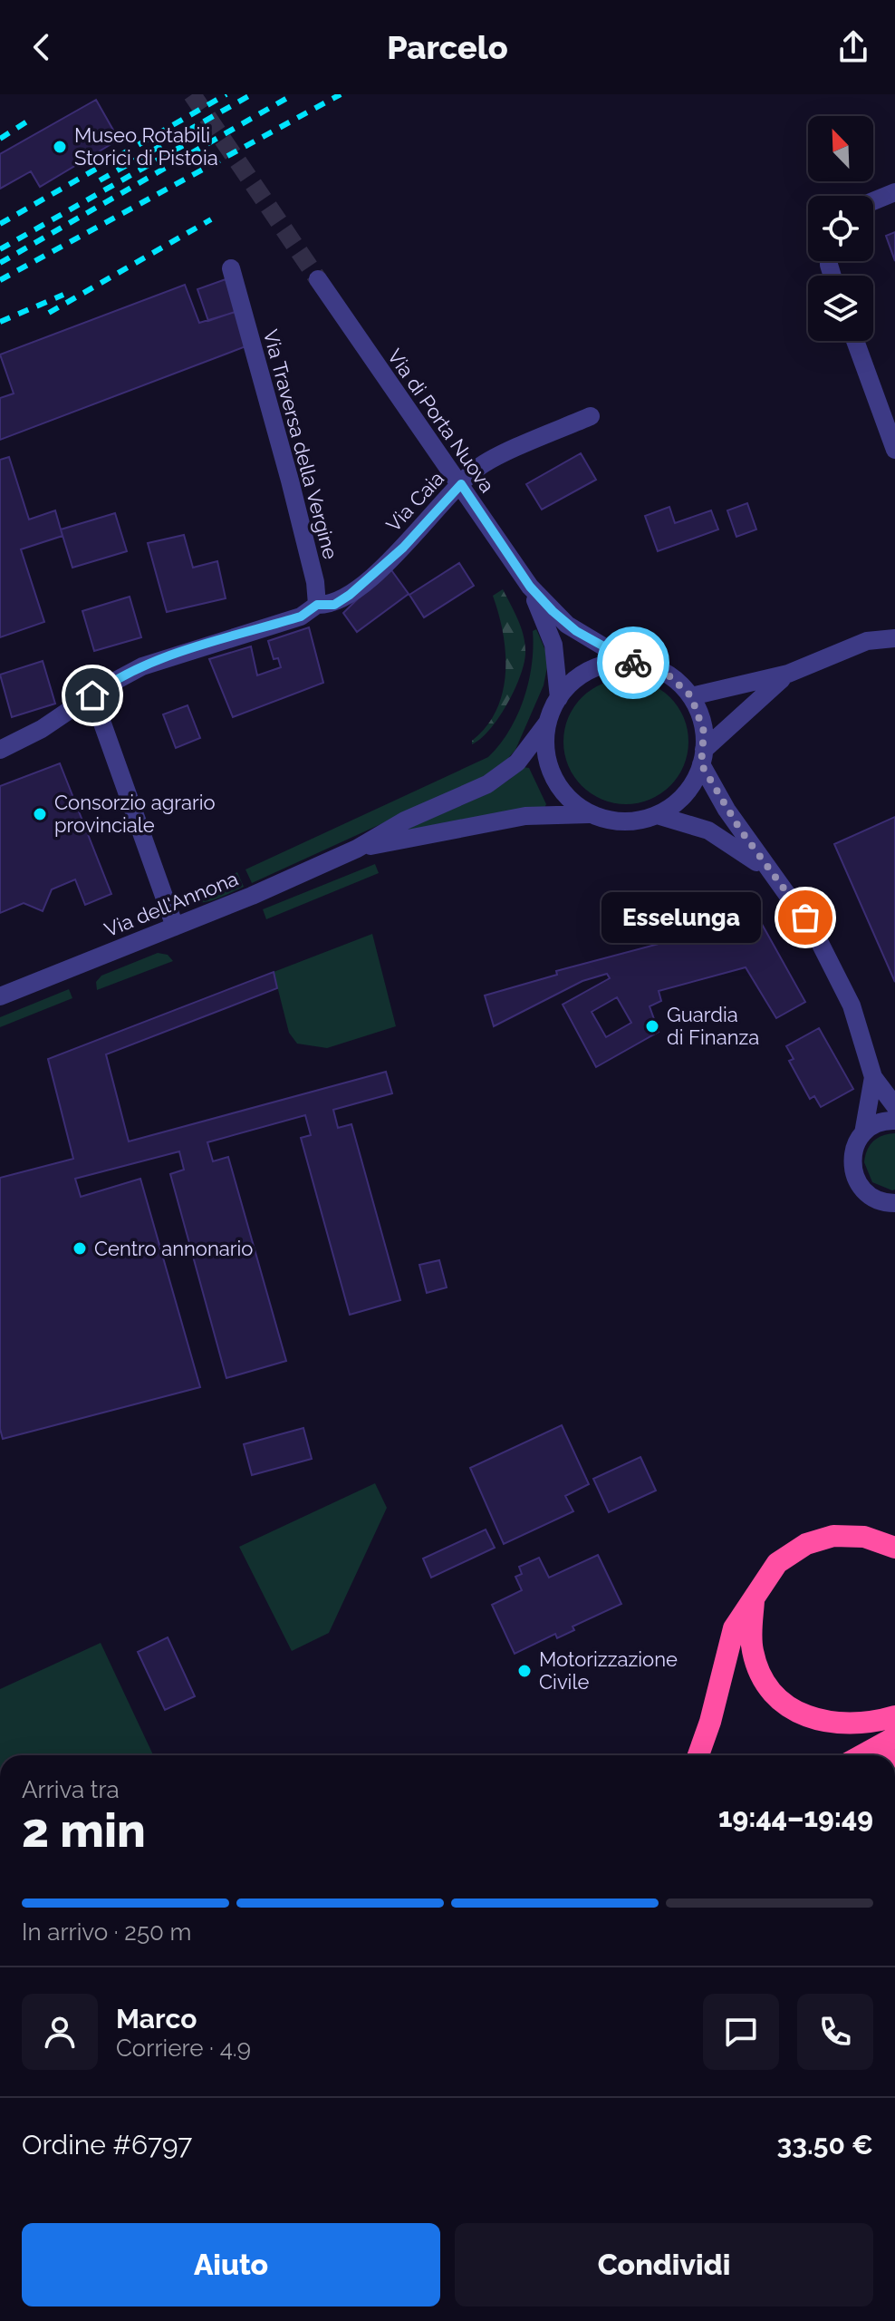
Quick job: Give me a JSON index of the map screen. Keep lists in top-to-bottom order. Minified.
{"streets":{"street":["Via di Porta Nuova","Via Traversa della Vergine","Via Caia","Via dell'Annona"]},"crossings":[["Via di Porta Nuova","Via Caia"],["Via di Porta Nuova","Via dell'Annona"],["Via Traversa della Vergine","Via Caia"]],"places":["Museo Rotabili Storici di Pistoia","Consorzio agrario provinciale","Esselunga","Guardia di Finanza","Centro annonario","Motorizzazione Civile"],"north":"top left","page":{"header":"Parcelo","bubble":"Esselunga","heading":["2 min","Arriva tra","19:44–19:49"],"panel":["Marco","Corriere · 4.9","Ordine #6797","33.50 €"],"bar":"In arrivo · 250 m","buttons":["Aiuto","Condividi"]}}
